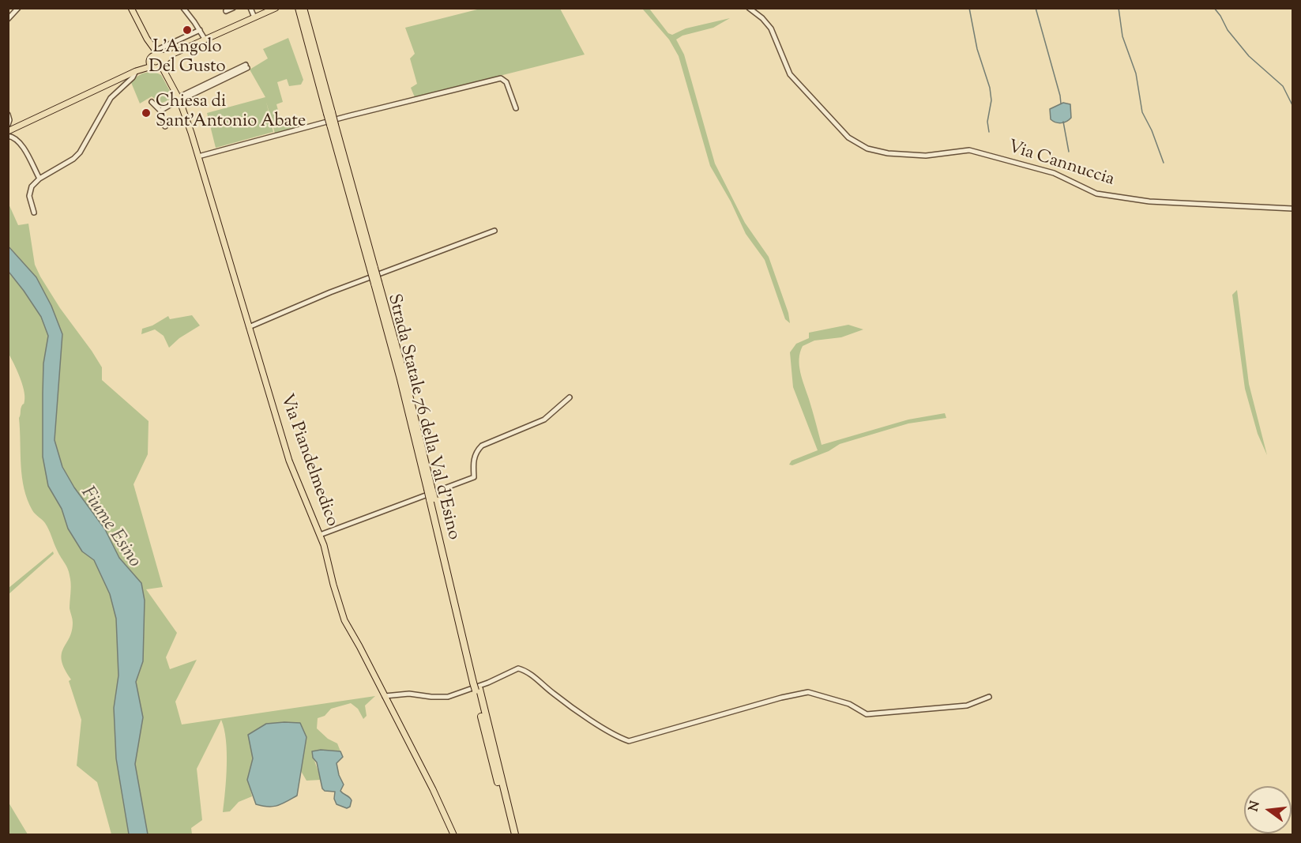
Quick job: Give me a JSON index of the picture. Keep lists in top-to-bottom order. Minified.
{"streets":{"highway":["Strada Statale 76 della Val d'Esino"],"main road":["Via Piandelmedico"],"street":["Via Cannuccia"]},"water":["Fiume Esino"],"places":["L'Angolo Del Gusto","Chiesa di Sant'Antonio Abate"],"north":"left"}
